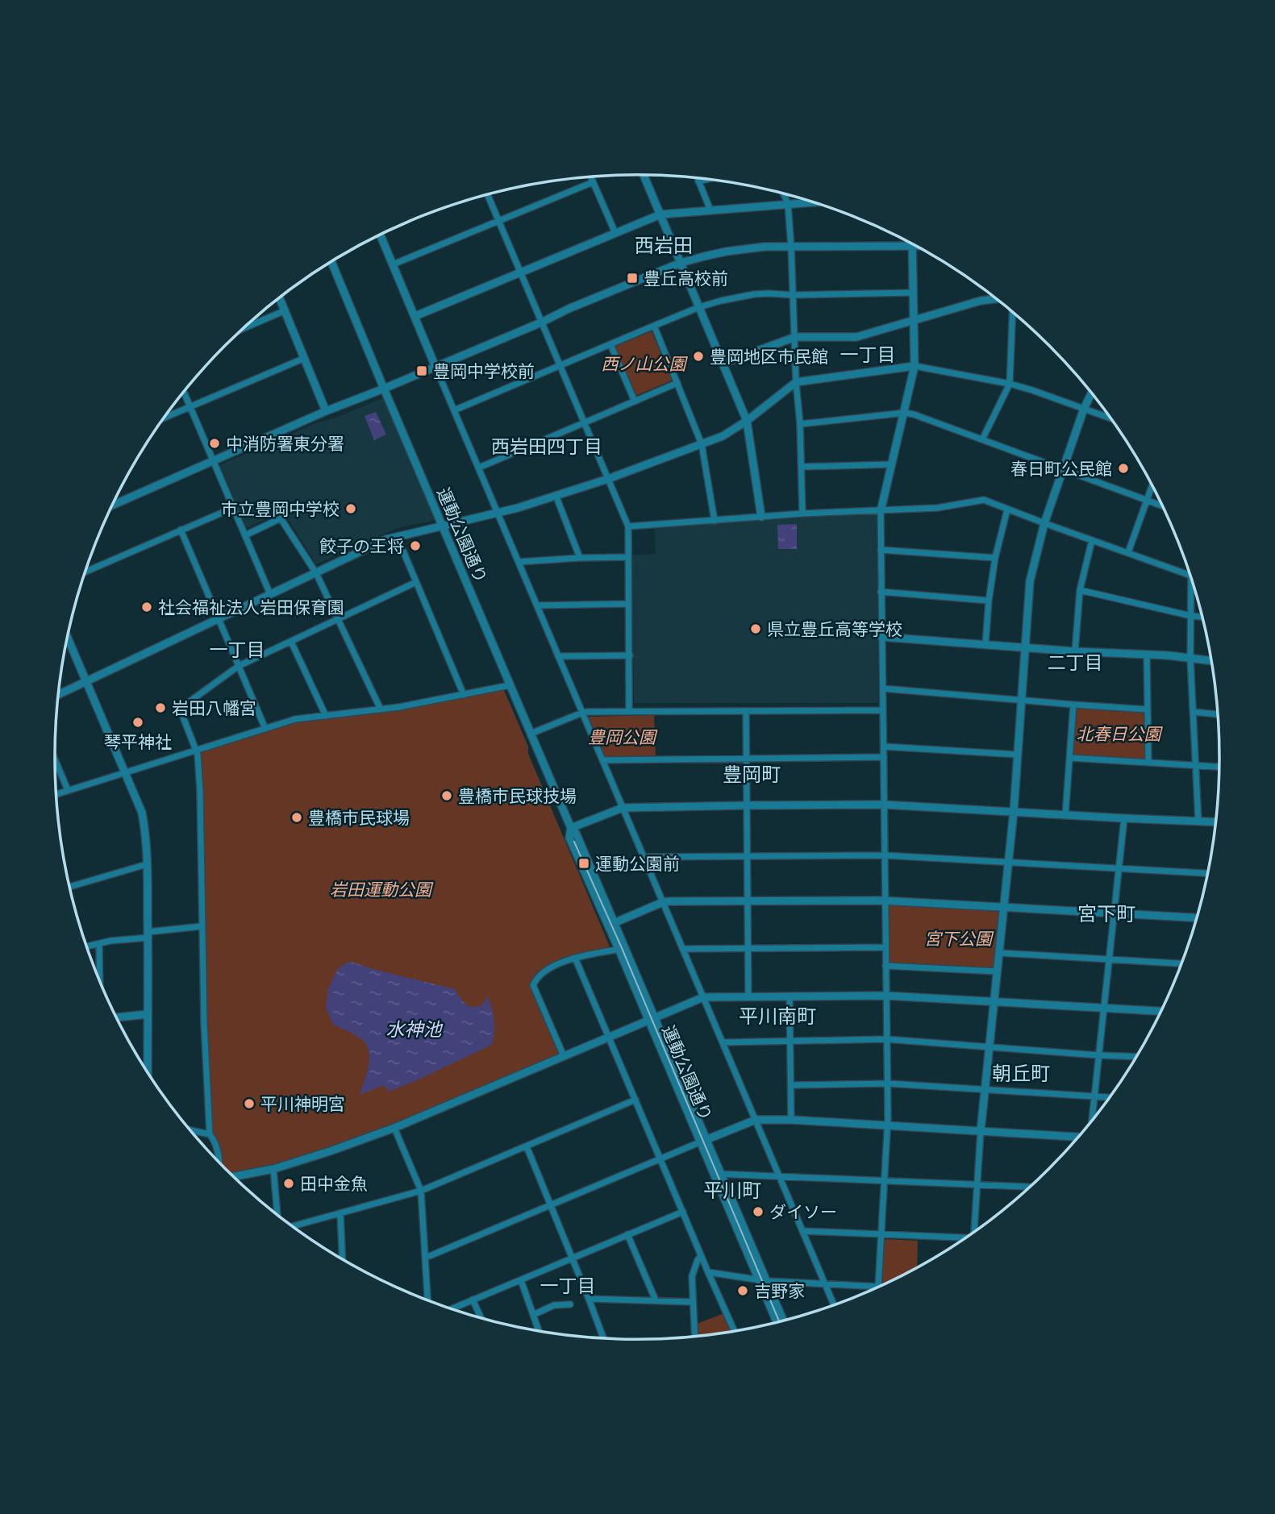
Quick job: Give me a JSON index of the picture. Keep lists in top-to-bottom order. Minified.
{"streets":{"street":["運動公園通り"]},"districts":["西岩田","一丁目","西岩田四丁目","一丁目","二丁目","豊岡町","宮下町","平川南町","朝丘町","平川町","一丁目"],"water":["水神池"],"parks":["西ノ山公園","北春日公園","豊岡公園","岩田運動公園","宮下公園"],"places":{"transit":["豊丘高校前","豊岡中学校前","運動公園前"],"other":["豊岡地区市民館","中消防署東分署","春日町公民館","市立豊岡中学校","餃子の王将","社会福祉法人岩田保育園","県立豊丘高等学校","岩田八幡宮","琴平神社","豊橋市民球技場","豊橋市民球場","平川神明宮","田中金魚","ダイソー","吉野家"]}}
